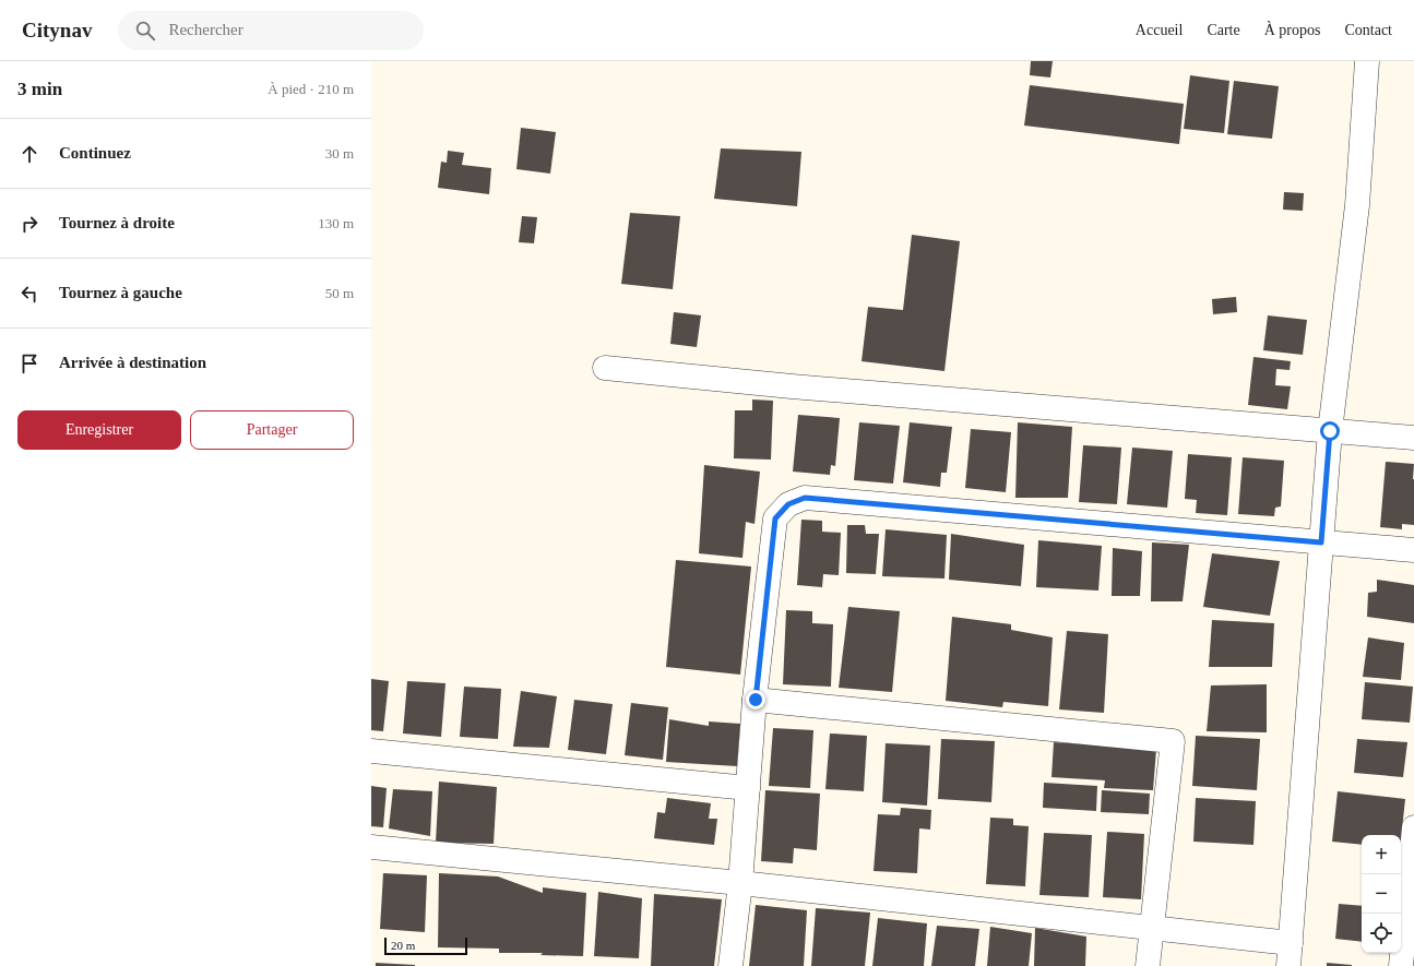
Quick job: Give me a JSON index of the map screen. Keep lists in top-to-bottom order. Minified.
{"scale_bar":"20 m","page":{"header":"Citynav","search":"Rechercher","nav":["Accueil","Carte","À propos","Contact"],"heading":["3 min","À pied · 210 m"],"list":[["Continuez","30 m"],["Tournez à droite","130 m"],["Tournez à gauche","50 m"],"Arrivée à destination"],"buttons":["Enregistrer","Partager"],"map_buttons":["+","−"],"scale":"20 m"}}
